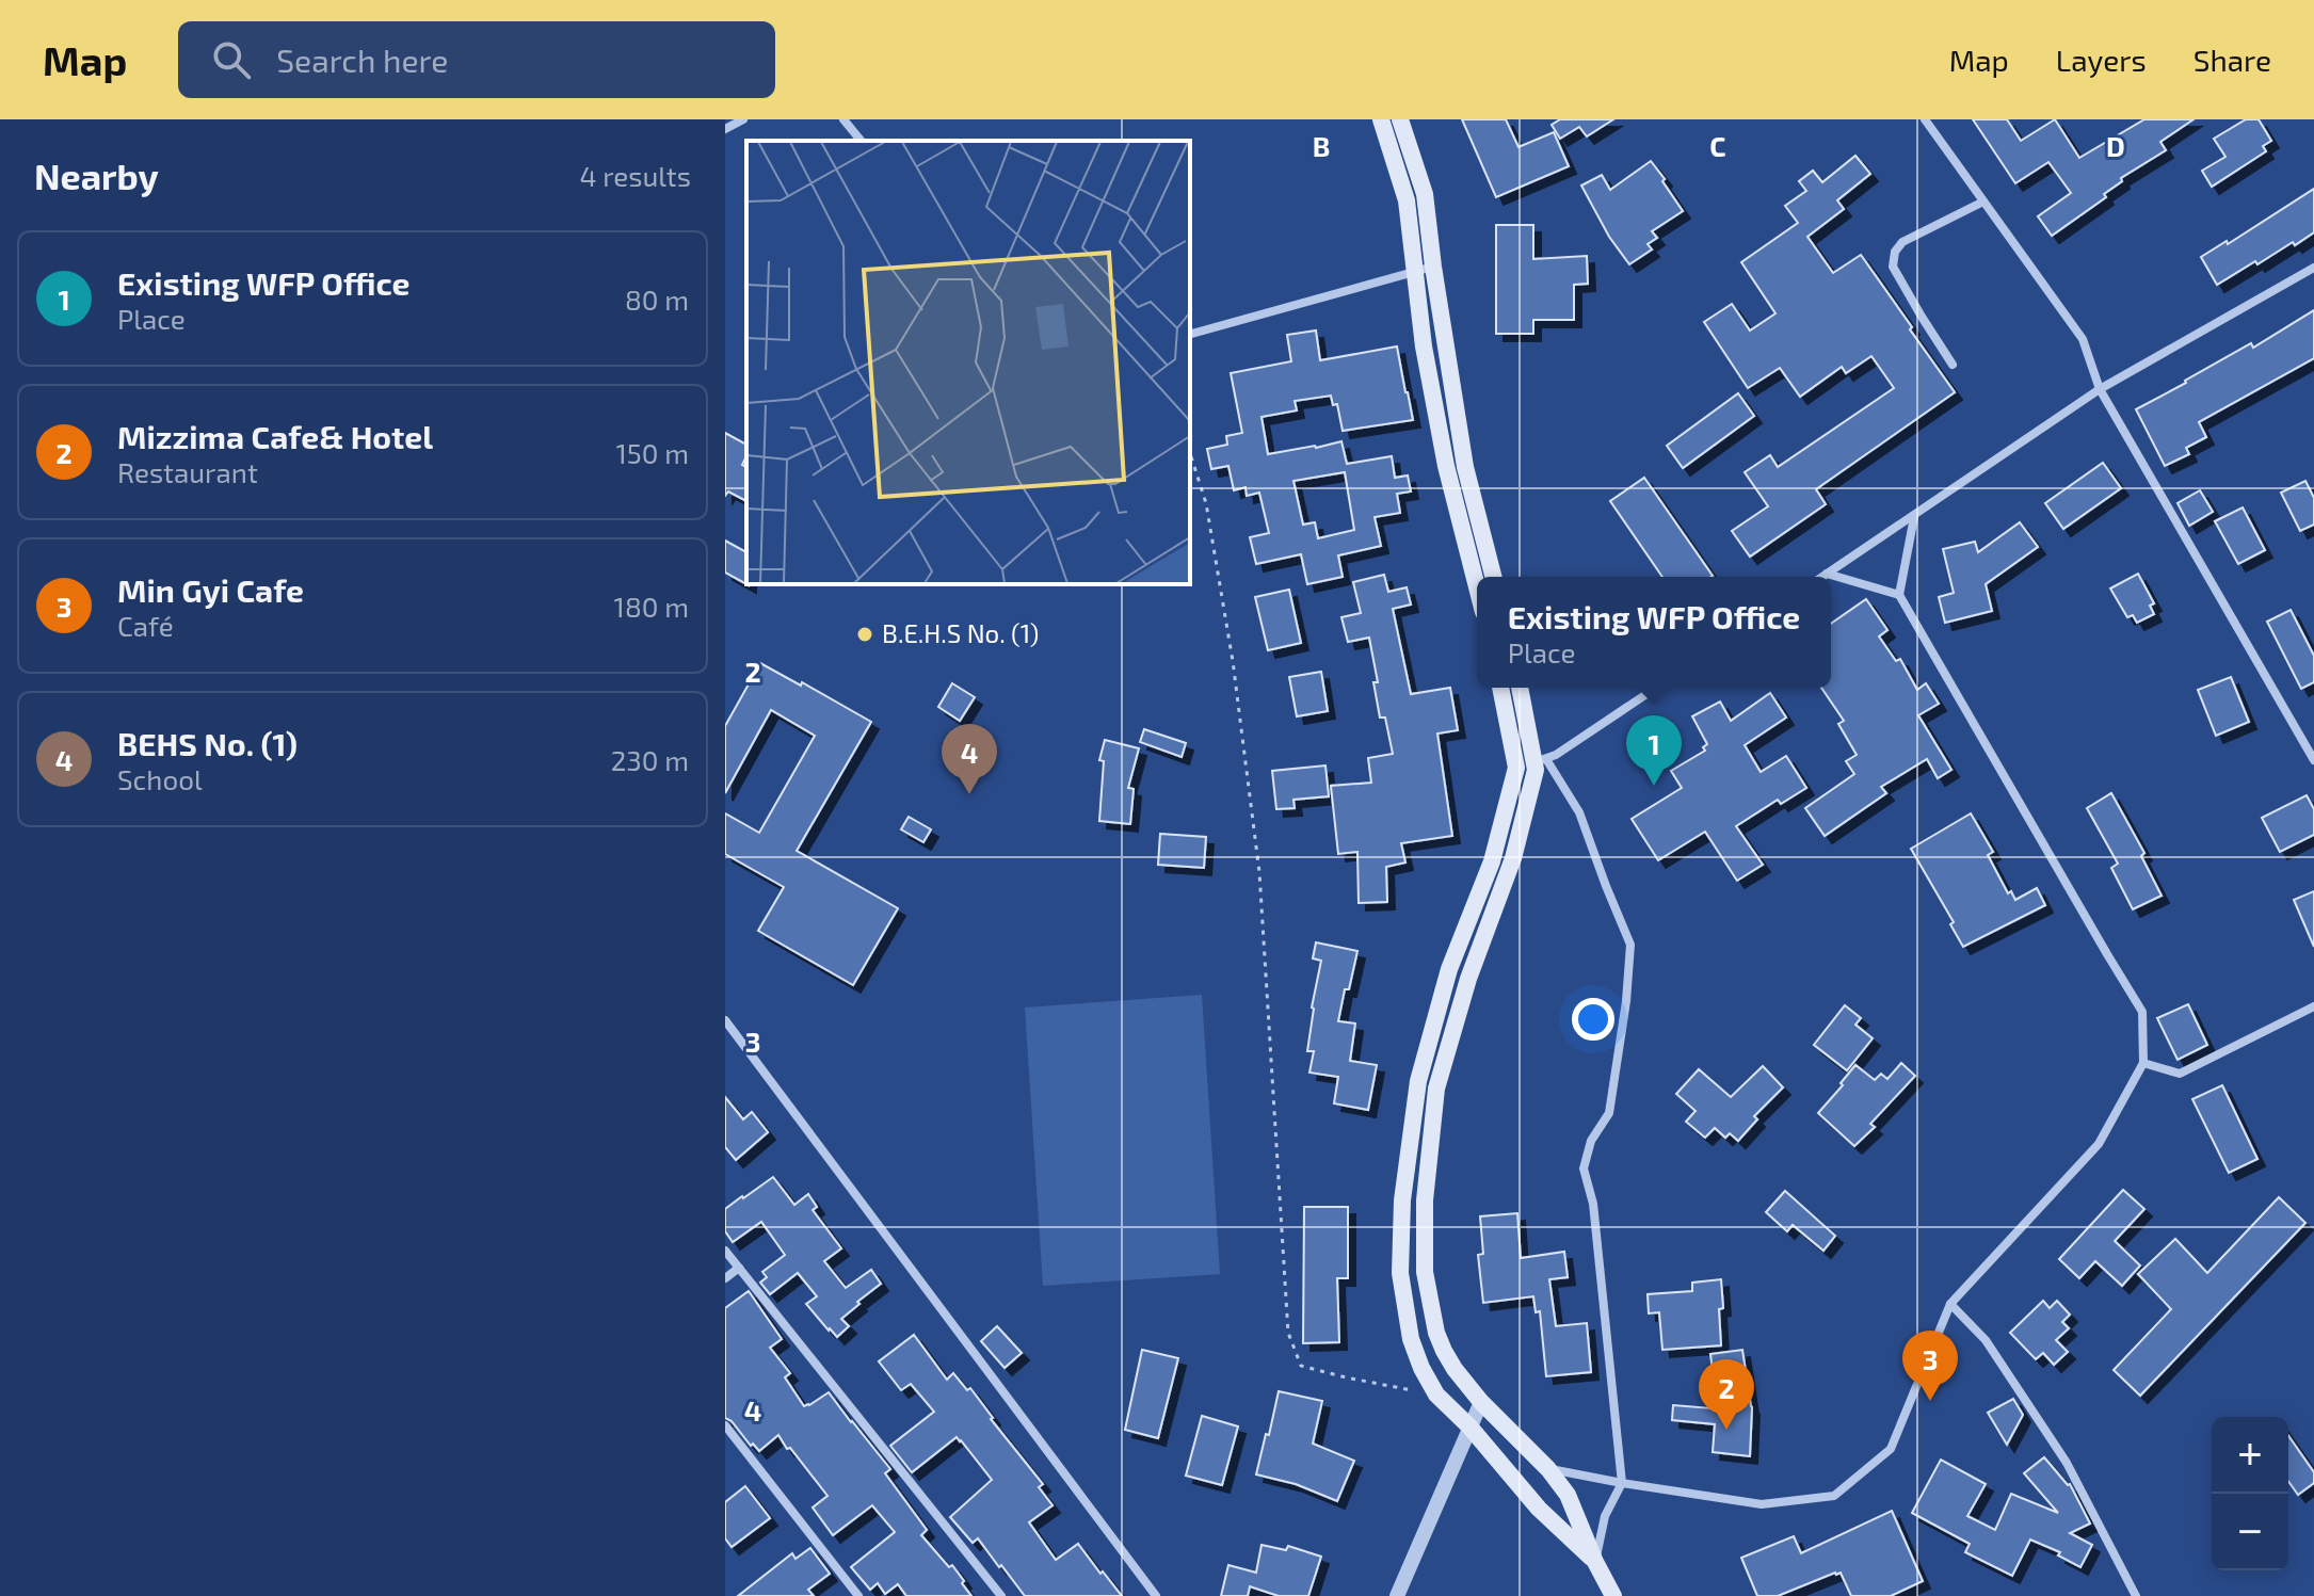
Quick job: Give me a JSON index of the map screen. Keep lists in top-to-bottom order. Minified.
{"places":["B.E.H.S No. (1)"],"page":{"header":"Map","search":"Search here","nav":["Map","Layers","Share"],"heading":["Nearby","4 results"],"list":[{"mark":"1","name":"Existing WFP Office","note":"Place","value":"80 m"},{"mark":"2","name":"Mizzima Cafe& Hotel","note":"Restaurant","value":"150 m"},{"mark":"3","name":"Min Gyi Cafe","note":"Café","value":"180 m"},{"mark":"4","name":"BEHS No. (1)","note":"School","value":"230 m"}],"popup":["Existing WFP Office","Place"],"pins":["1","4","3","2"],"map_buttons":["+","−"]},"grid":{"columns":["B","C","D"],"rows":["2","3","4"]}}
